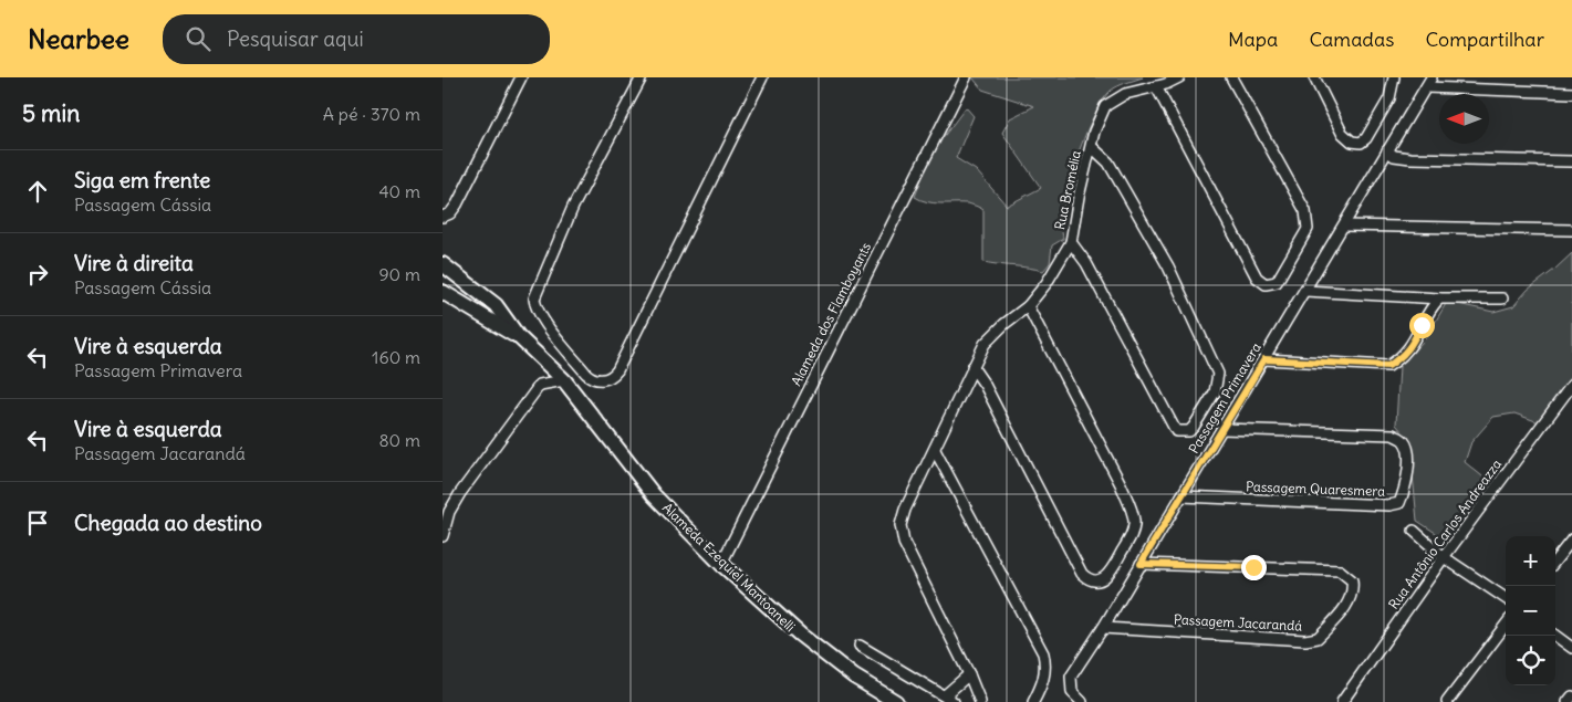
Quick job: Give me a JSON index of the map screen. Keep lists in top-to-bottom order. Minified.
{"streets":{"main road":["Alameda Ezequiel Mantoanelli"],"street":["Rua Bromélia","Alameda dos Flamboyants","Passagem Primavera","Passagem Quaresmera","Rua Antônio Carlos Andreazza","Passagem Jacarandá"]},"crossings":[["Alameda dos Flamboyants","Alameda Ezequiel Mantoanelli"],["Passagem Primavera","Passagem Quaresmera"],["Passagem Primavera","Passagem Jacarandá"]],"north":"left","page":{"header":"Nearbee","search":"Pesquisar aqui","nav":["Mapa","Camadas","Compartilhar"],"heading":["5 min","A pé · 370 m"],"list":[["Siga em frente","Passagem Cássia","40 m"],["Vire à direita","Passagem Cássia","90 m"],["Vire à esquerda","Passagem Primavera","160 m"],["Vire à esquerda","Passagem Jacarandá","80 m"],"Chegada ao destino"],"map_buttons":["+","−"]}}
